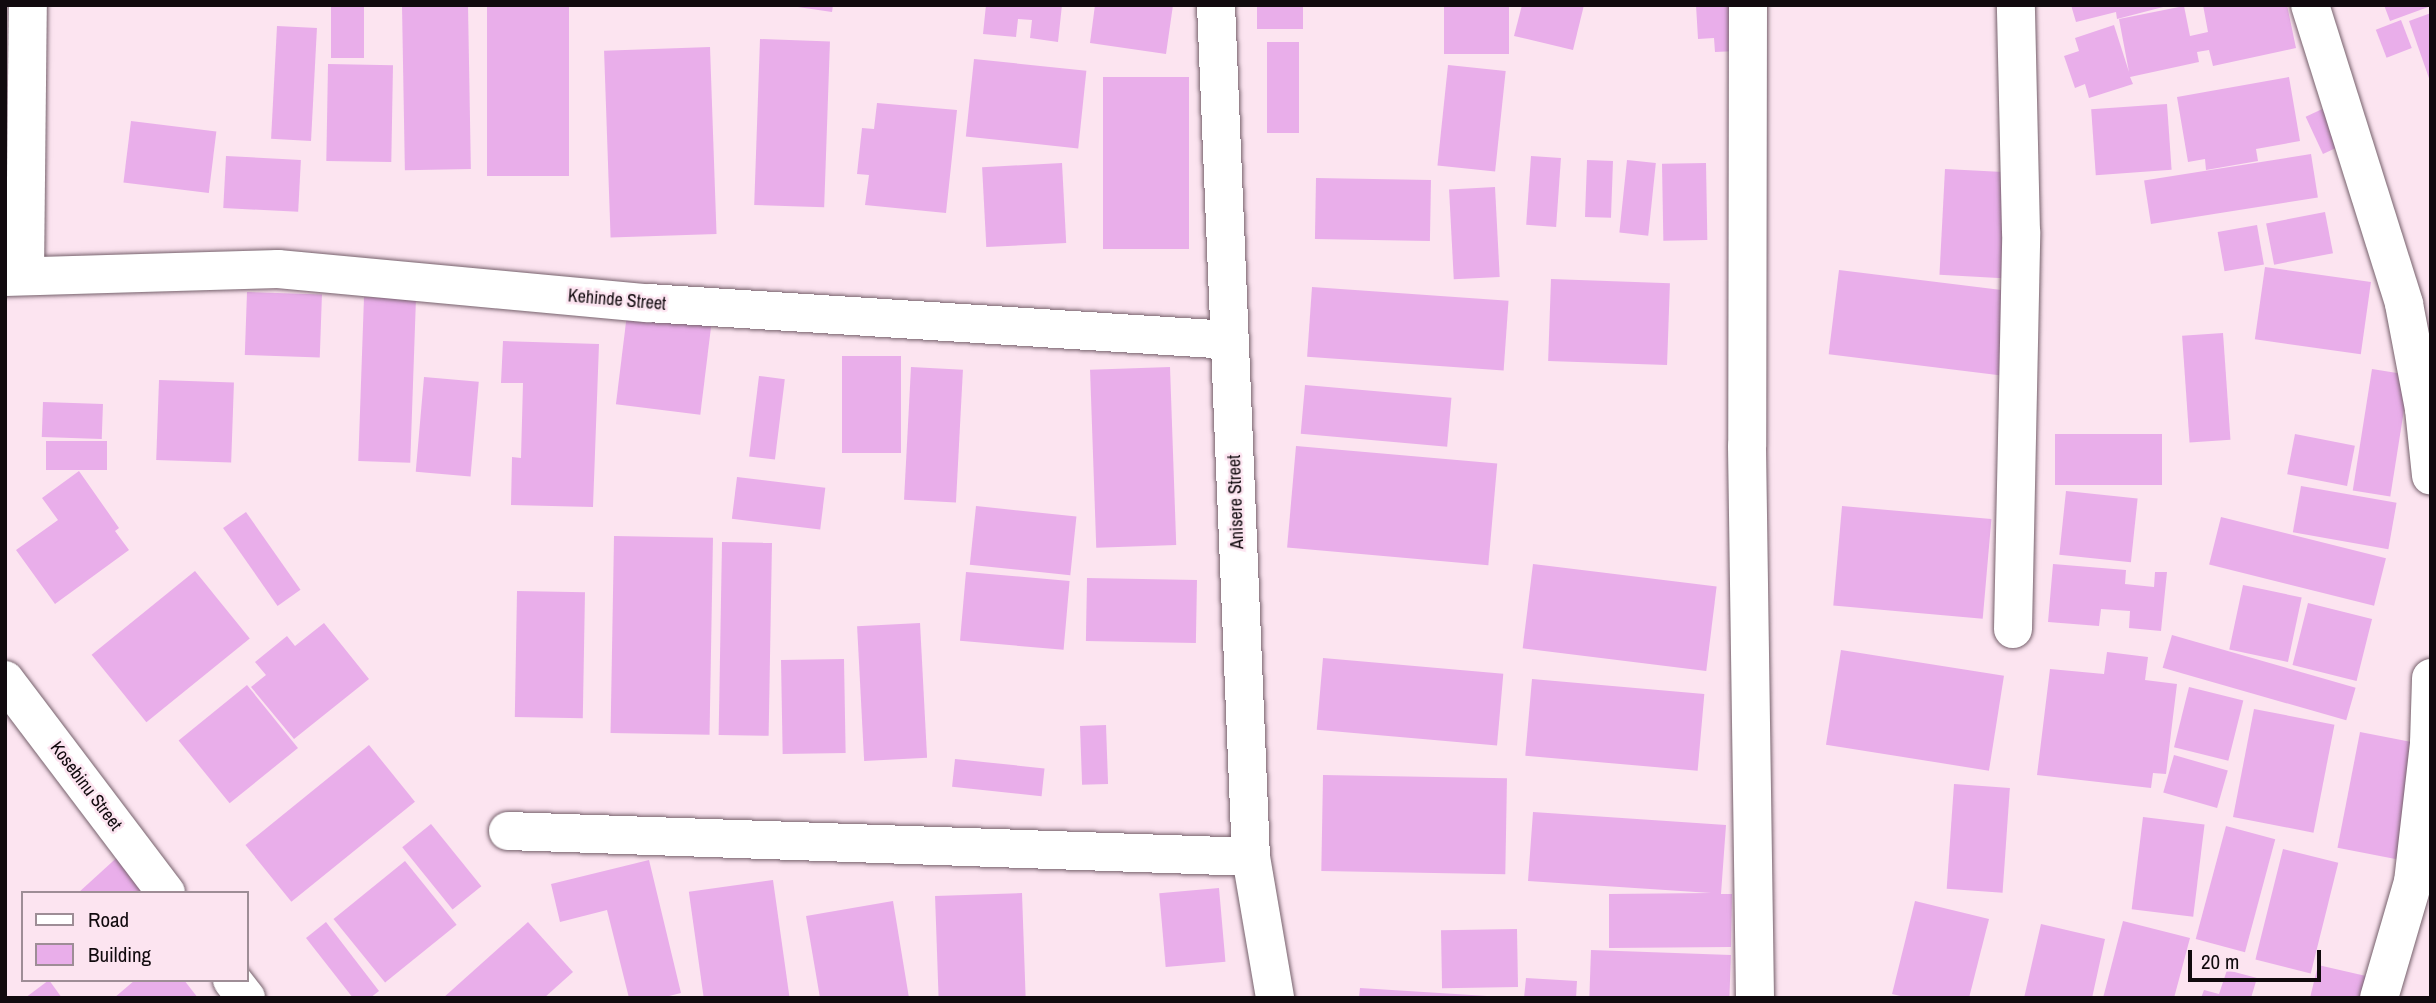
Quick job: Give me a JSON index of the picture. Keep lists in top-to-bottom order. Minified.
{"streets":{"street":["Kehinde Street","Anisere Street","Kosebinu Street"]},"crossings":[["Kehinde Street","Anisere Street"]],"legend":["Road","Building"],"scale_bar":"20 m"}
